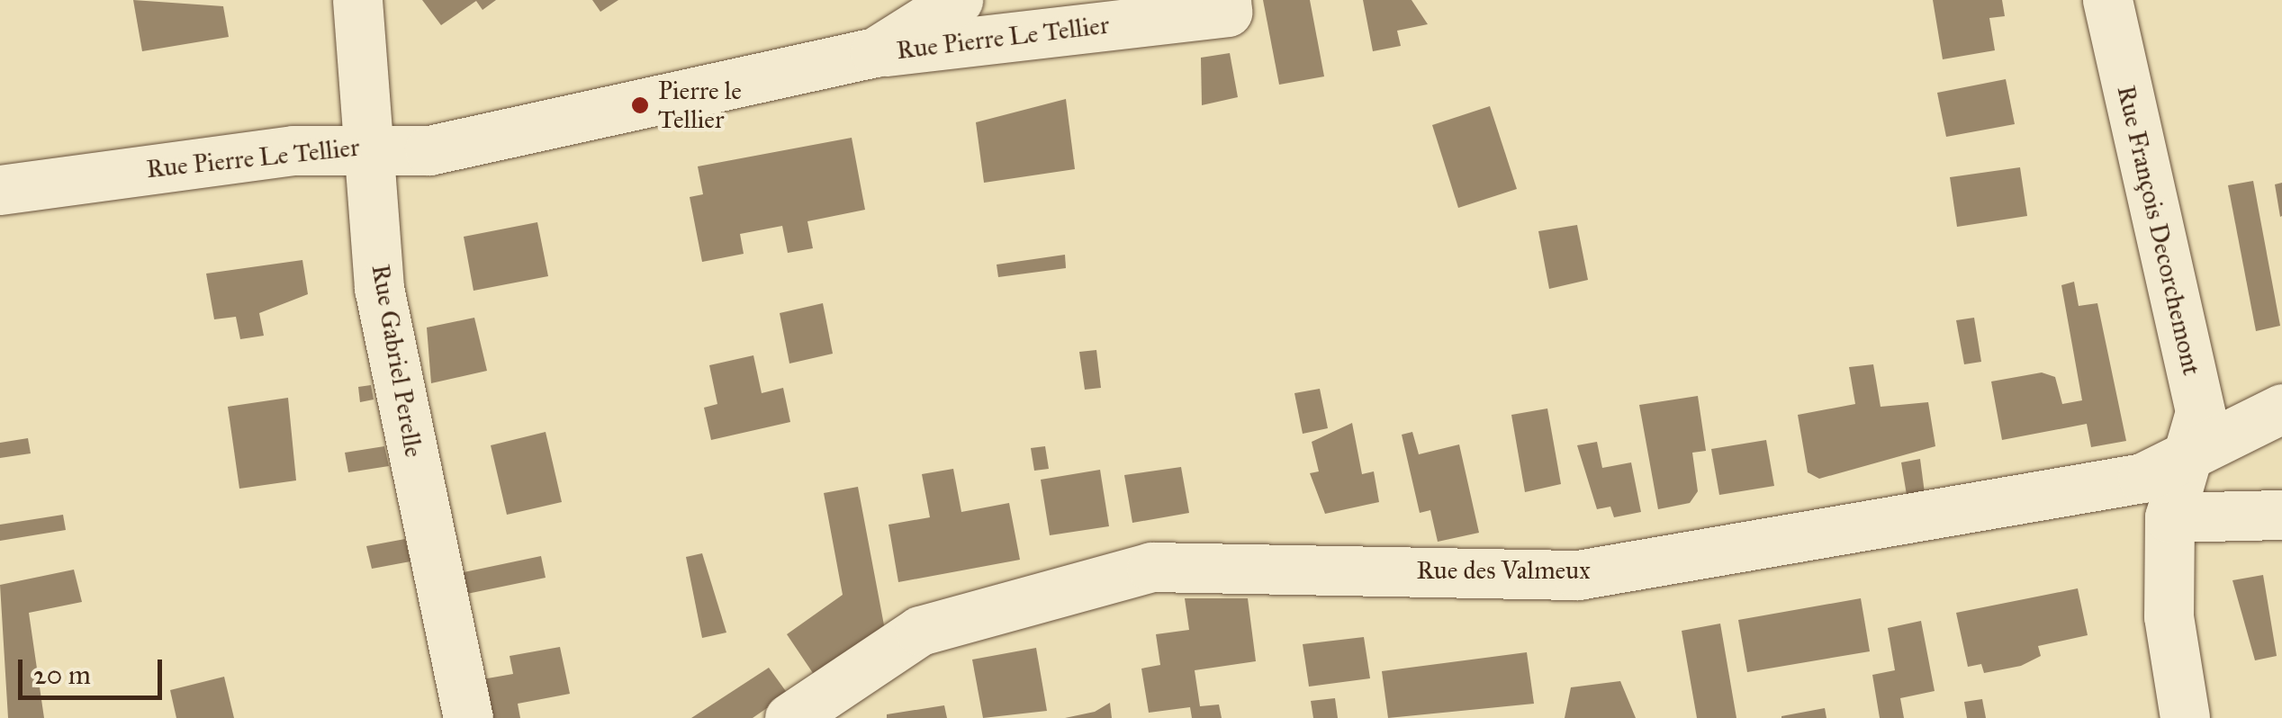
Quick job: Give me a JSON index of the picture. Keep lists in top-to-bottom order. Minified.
{"streets":{"street":["Rue Pierre Le Tellier","Rue François Decorchemont","Rue Gabriel Perelle","Rue des Valmeux"]},"crossings":[["Rue Pierre Le Tellier","Rue Gabriel Perelle"],["Rue François Decorchemont","Rue des Valmeux"]],"places":["Pierre le Tellier"],"scale_bar":"20 m"}
